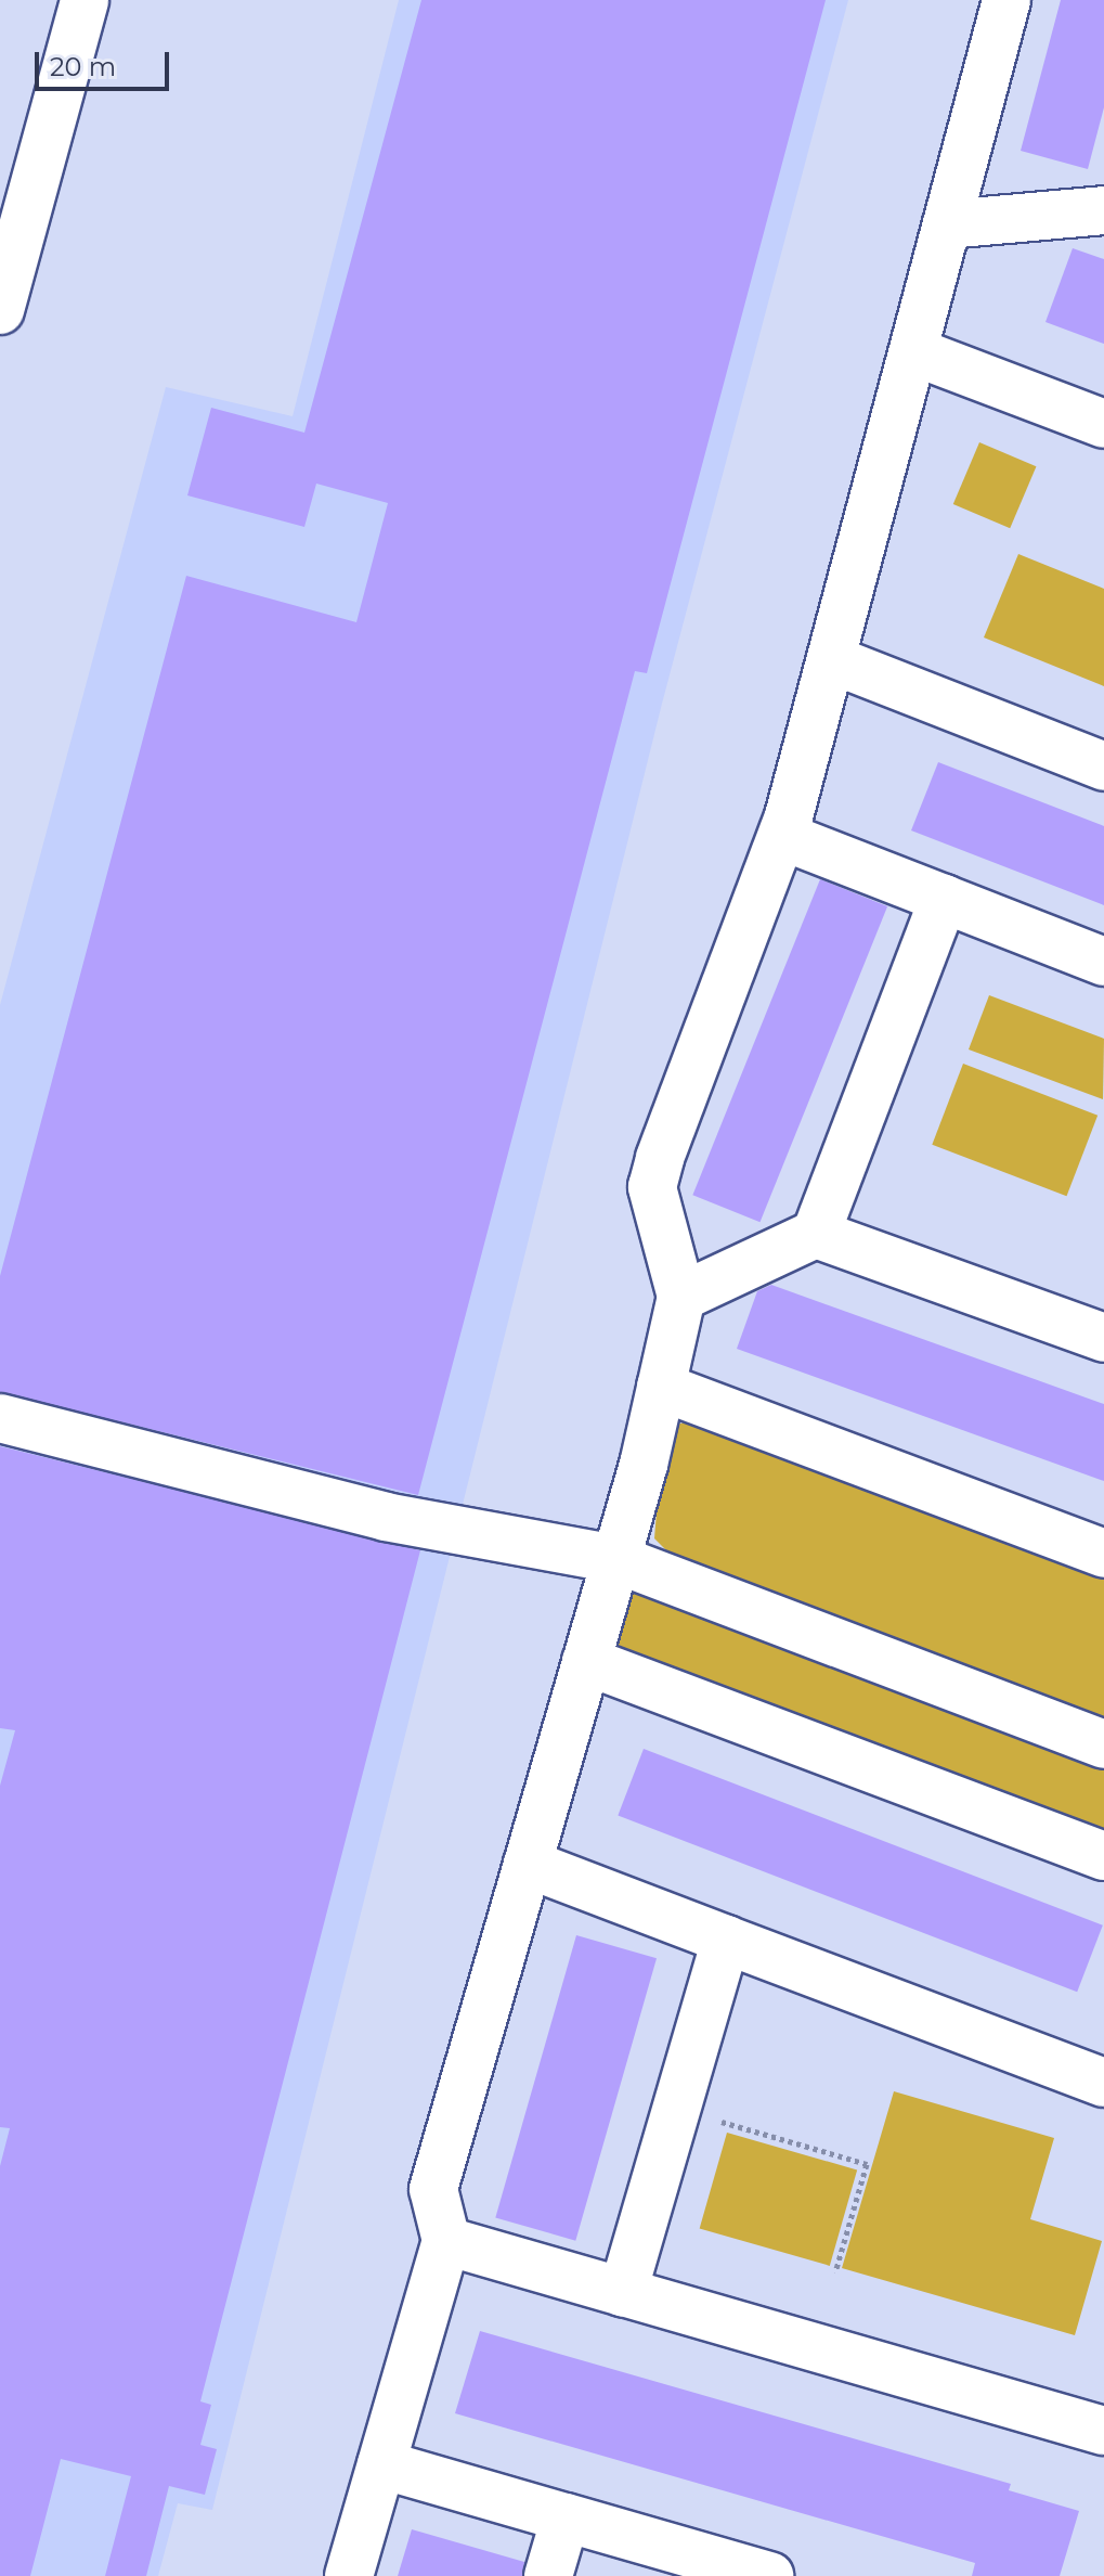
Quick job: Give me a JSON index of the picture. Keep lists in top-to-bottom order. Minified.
{"scale_bar":"20 m"}
